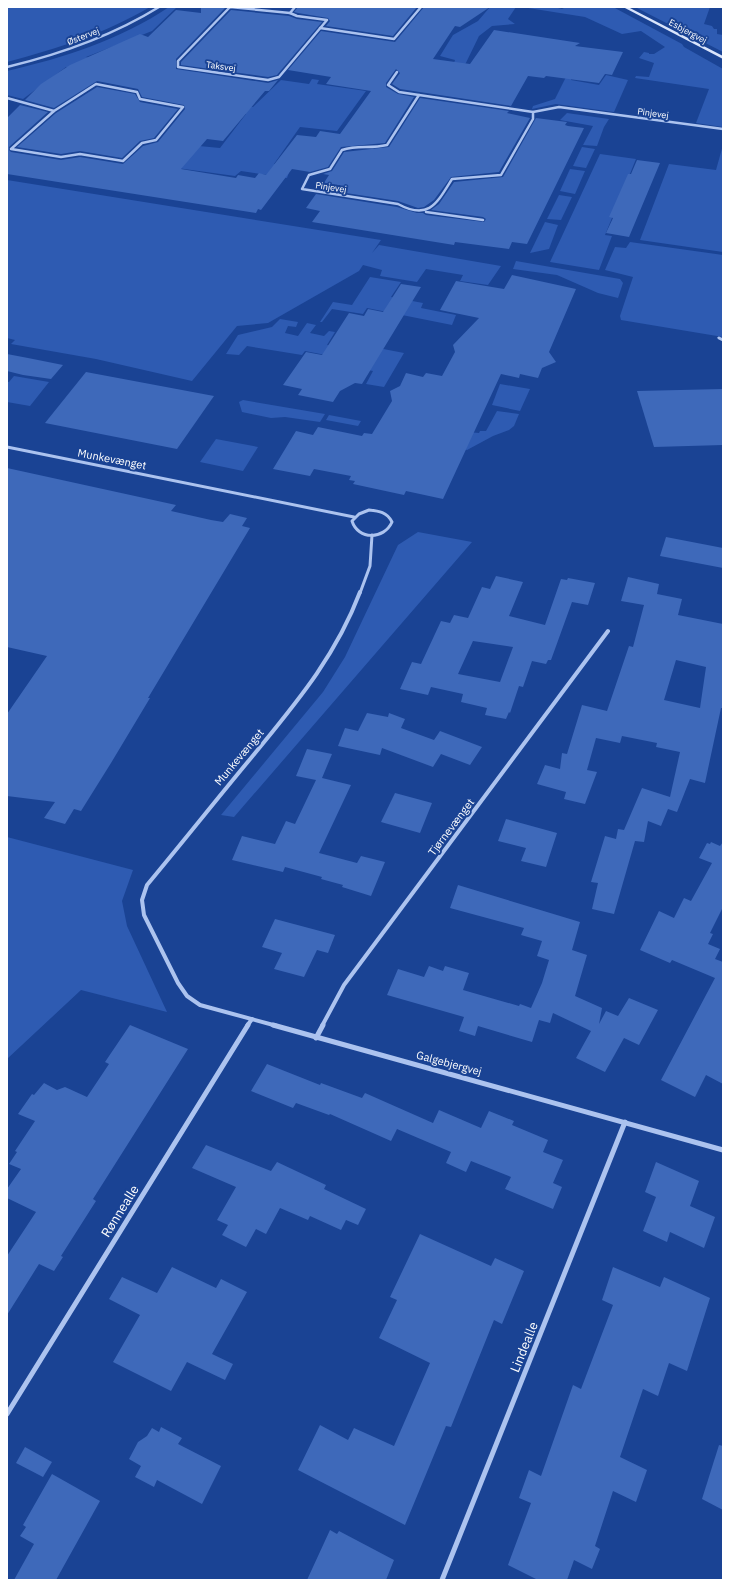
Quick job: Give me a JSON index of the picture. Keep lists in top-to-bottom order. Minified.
{"streets":{"main road":["Esbjergvej"],"street":["Østervej","Taksvej","Pinjevej","Munkevænget","Tjørnevænget","Galgebjergvej","Rønnealle","Lindealle"]},"crossings":[["Munkevænget","Galgebjergvej"],["Tjørnevænget","Galgebjergvej"],["Galgebjergvej","Rønnealle"],["Galgebjergvej","Lindealle"]]}
